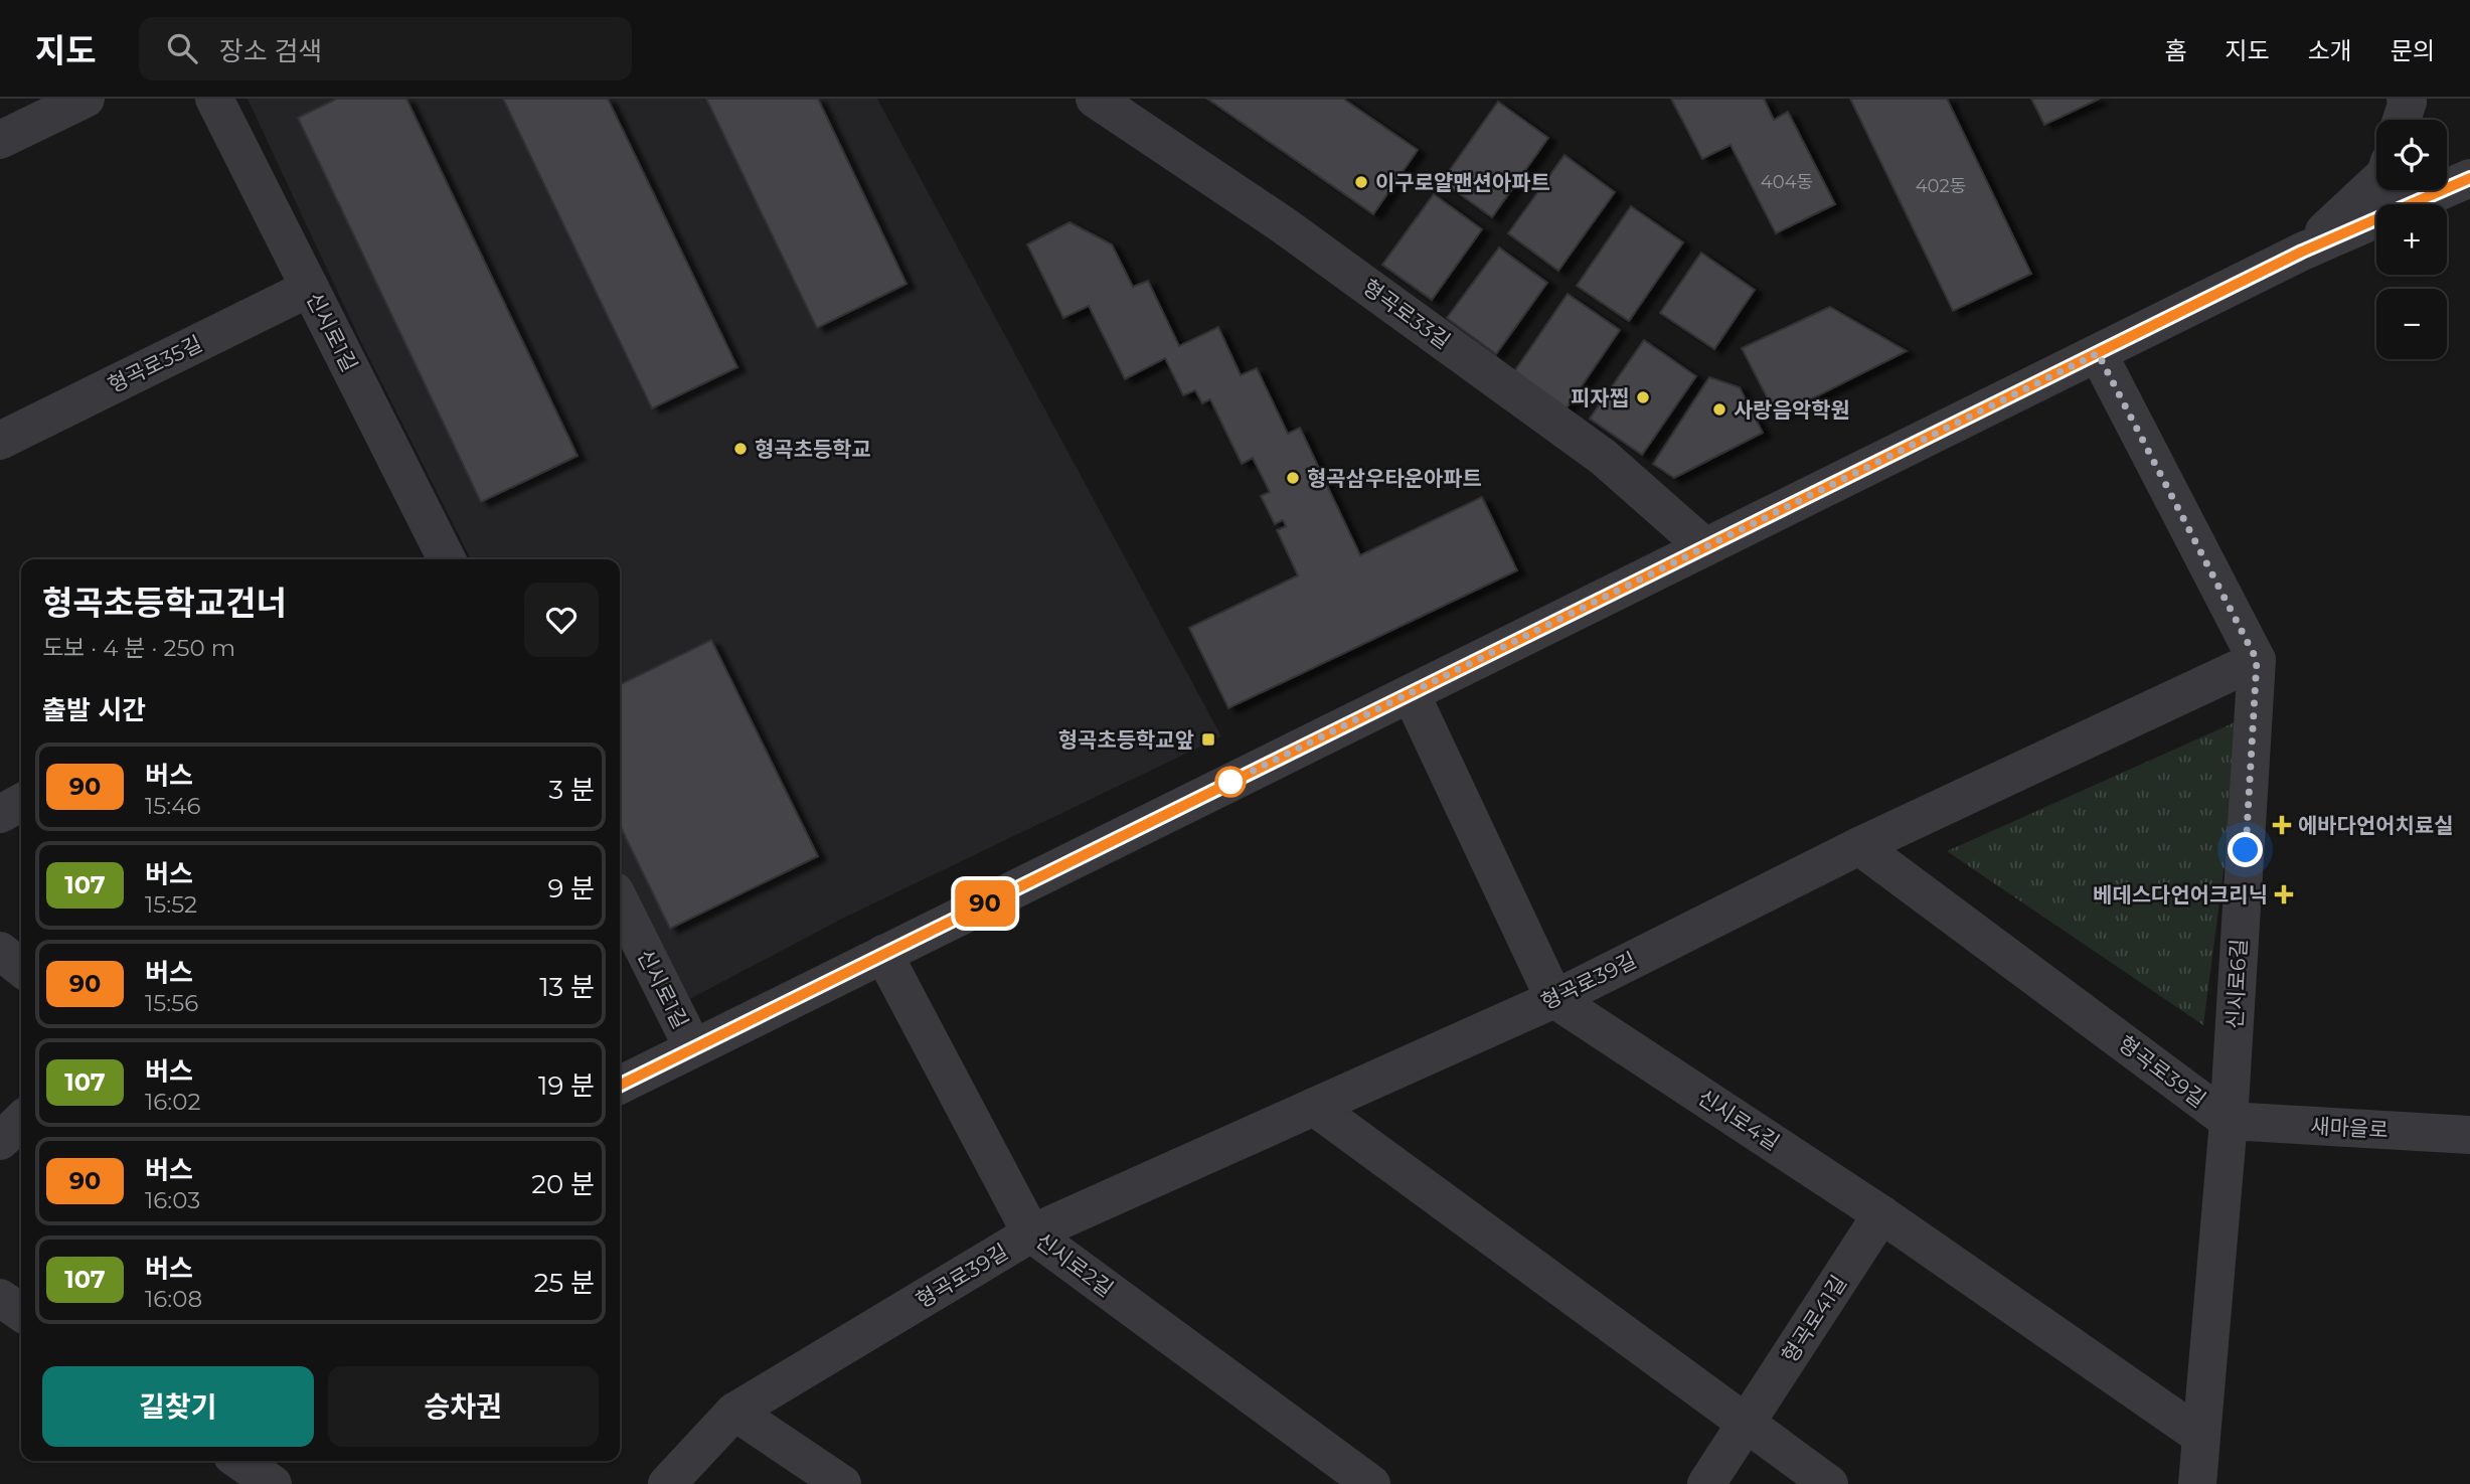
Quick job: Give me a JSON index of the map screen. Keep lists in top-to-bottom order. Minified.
{"streets":{"street":["형곡로33길","신시로1길","형곡로35길","형곡로39길","신시로6길","신시로4길","새마을로","신시로2길","형곡로41길"]},"crossings":[["신시로1길","형곡로35길"],["형곡로39길","신시로6길"],["형곡로39길","신시로4길"],["형곡로39길","새마을로"],["형곡로39길","신시로2길"],["신시로6길","신시로4길"],["신시로6길","새마을로"],["신시로4길","형곡로41길"]],"places":{"other":["이구로얄맨션아파트","피자찝","사랑음악학원","형곡초등학교","형곡삼우타운아파트"],"transit":["형곡초등학교앞"],"health":["에바다언어치료실","베데스다언어크리닉"]},"lines":["bus line 90"],"house_numbers":["404동","402동"],"page":{"header":"지도","search":"장소 검색","nav":["홈","지도","소개","문의"],"on_map":"90","map_buttons":["+","−"],"heading":[["형곡초등학교건너","도보 · 4 분 · 250 m"],"출발 시간"],"list":[{"mark":"90","name":"버스","note":"15:46","value":"3 분"},{"mark":"107","name":"버스","note":"15:52","value":"9 분"},{"mark":"90","name":"버스","note":"15:56","value":"13 분"},{"mark":"107","name":"버스","note":"16:02","value":"19 분"},{"mark":"90","name":"버스","note":"16:03","value":"20 분"},{"mark":"107","name":"버스","note":"16:08","value":"25 분"}],"buttons":["길찾기","승차권"]}}
